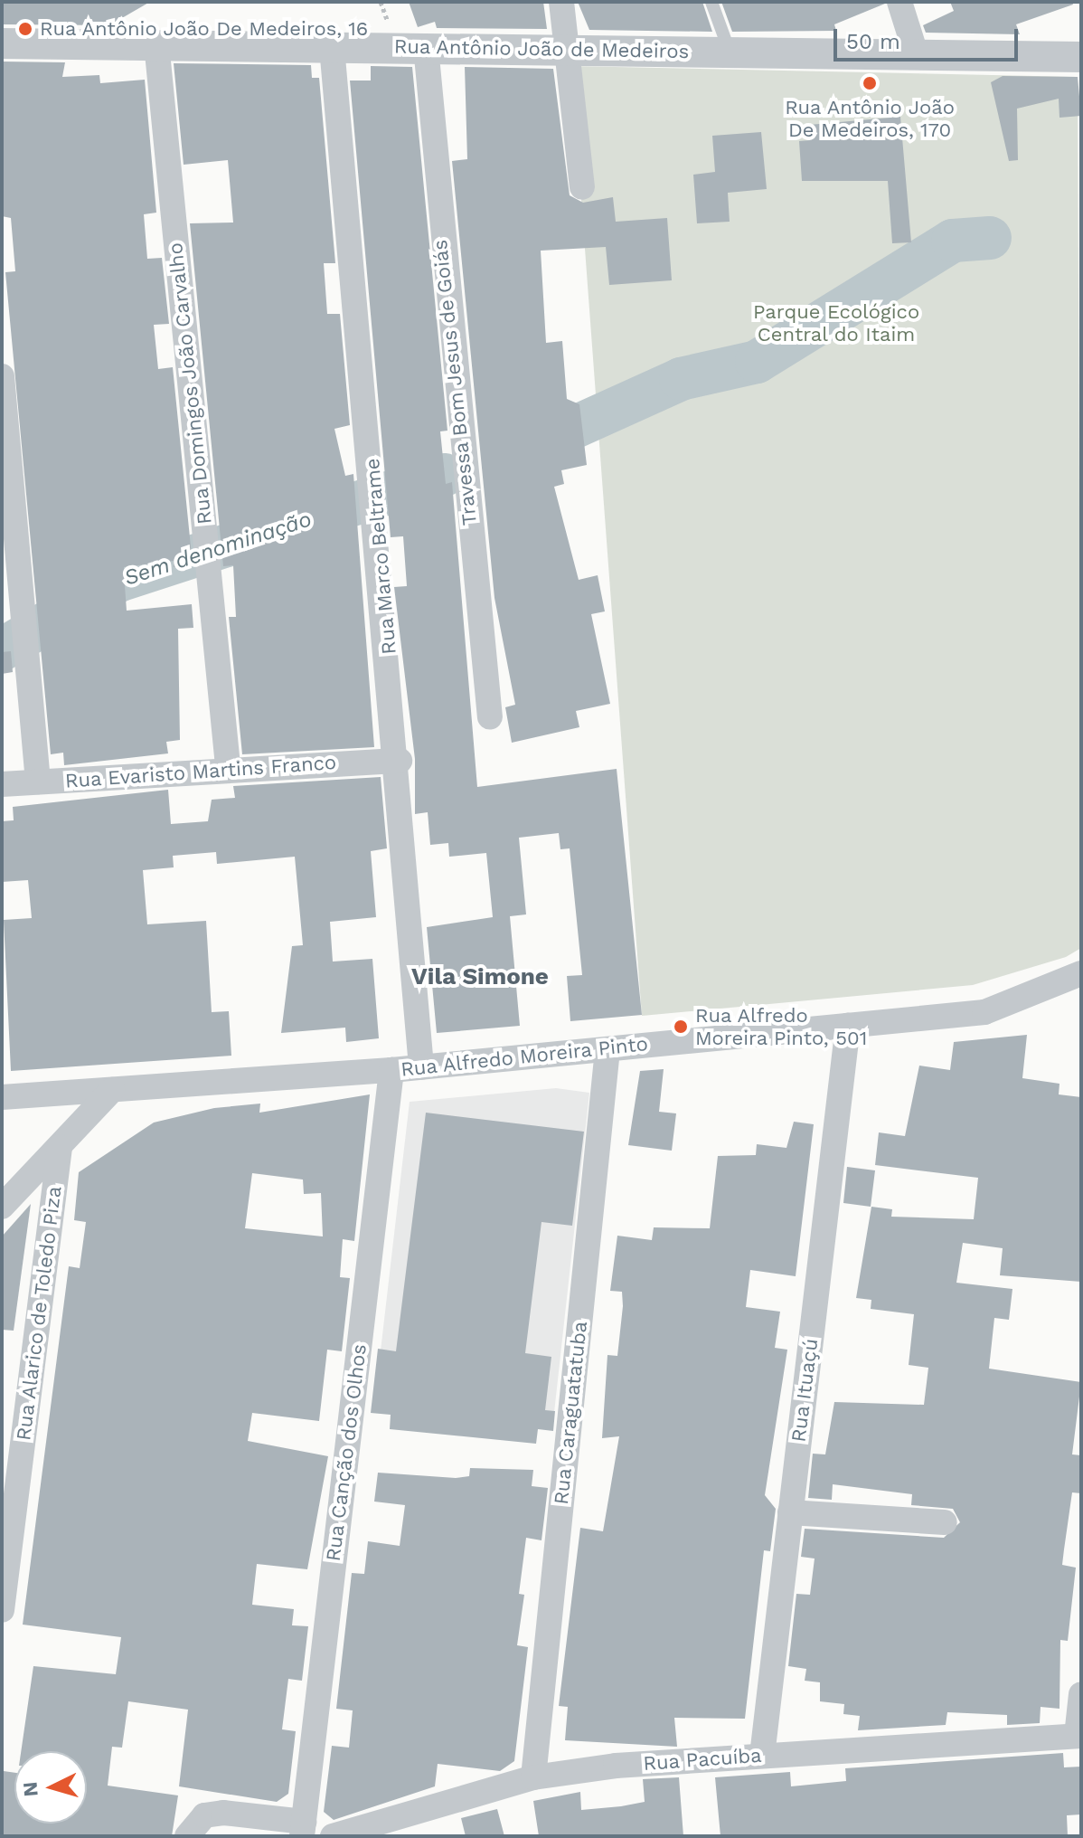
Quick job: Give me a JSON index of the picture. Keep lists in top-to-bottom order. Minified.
{"streets":{"street":["Rua Antônio João de Medeiros","Travessa Bom Jesus de Goiás","Rua Domingos João Carvalho","Rua Marco Beltrame","Rua Evaristo Martins Franco","Rua Alfredo Moreira Pinto","Rua Alarico de Toledo Piza","Rua Ituaçú","Rua Caraguatatuba","Rua Canção dos Olhos","Rua Pacuíba"]},"crossings":[["Rua Antônio João de Medeiros","Travessa Bom Jesus de Goiás"],["Rua Antônio João de Medeiros","Rua Domingos João Carvalho"],["Rua Antônio João de Medeiros","Rua Marco Beltrame"],["Rua Domingos João Carvalho","Rua Evaristo Martins Franco"],["Rua Marco Beltrame","Rua Evaristo Martins Franco"],["Rua Marco Beltrame","Rua Alfredo Moreira Pinto"],["Rua Alfredo Moreira Pinto","Rua Ituaçú"],["Rua Alfredo Moreira Pinto","Rua Caraguatatuba"],["Rua Alfredo Moreira Pinto","Rua Canção dos Olhos"],["Rua Ituaçú","Rua Pacuíba"],["Rua Caraguatatuba","Rua Pacuíba"]],"districts":["Vila Simone"],"water":["Sem denominação"],"parks":["Parque Ecológico Central do Itaim"],"places":["Rua Antônio João De Medeiros, 16","Rua Antônio João De Medeiros, 170","Rua Alfredo Moreira Pinto, 501"],"scale_bar":"50 m","north":"left"}
